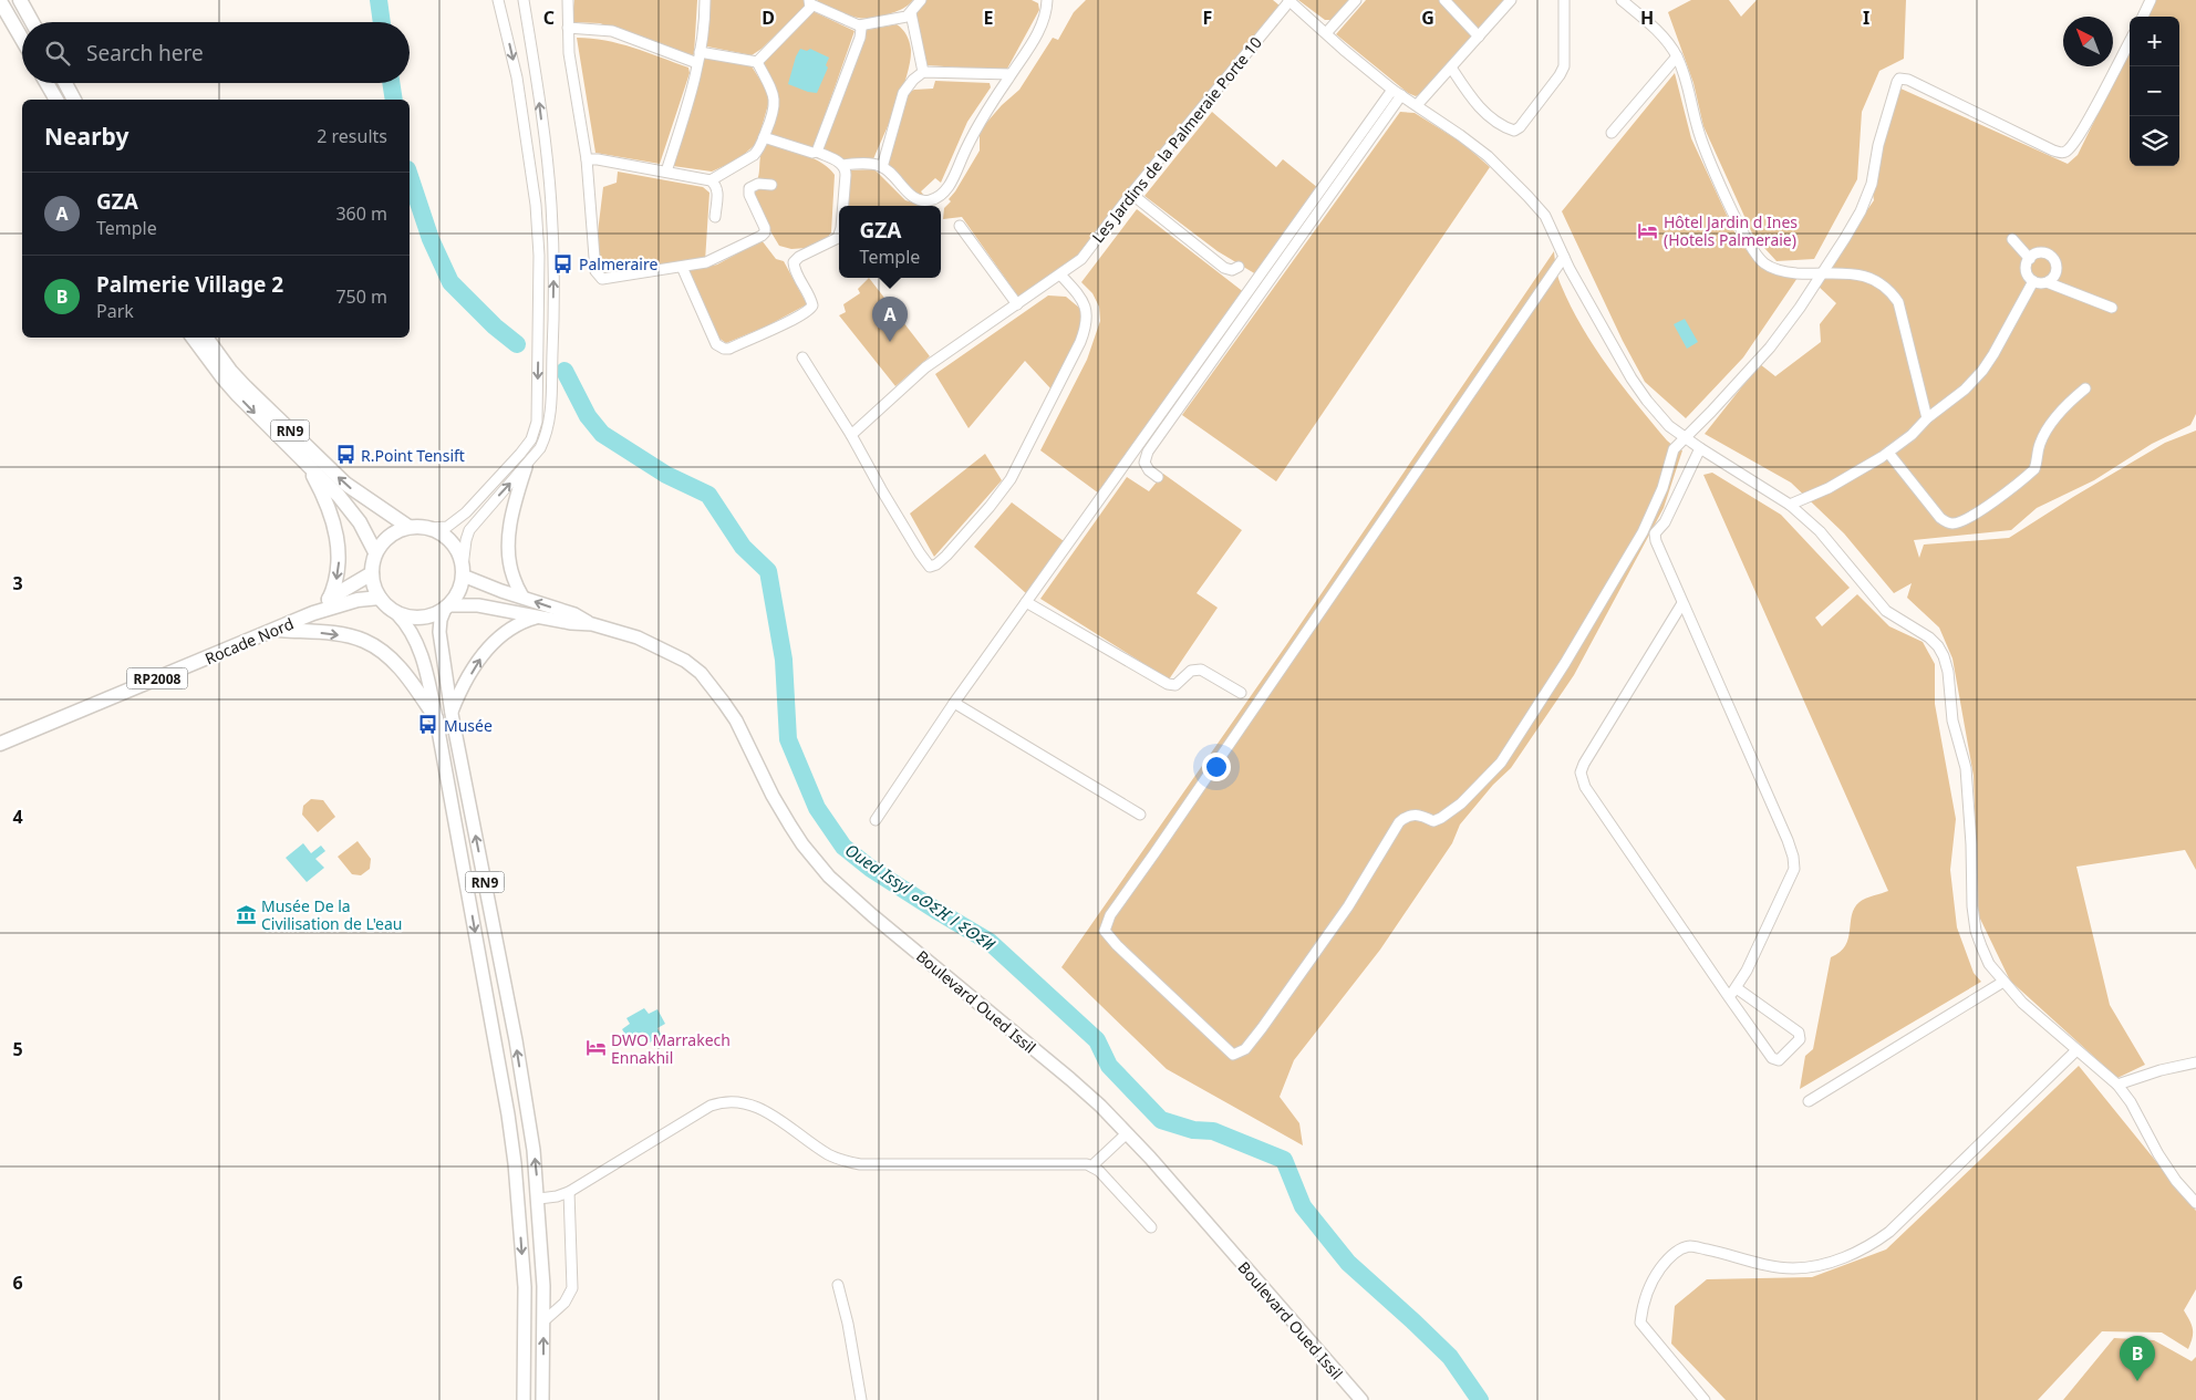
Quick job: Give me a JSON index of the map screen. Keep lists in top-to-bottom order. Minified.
{"streets":{"highway":["RN9","Rocade Nord","RP2008"],"main road":["Boulevard Oued Issil"],"street":["Les Jardins de la Palmeraie Porte 10"]},"crossings":[["RN9","RP2008"],["RN9","Boulevard Oued Issil"],["Rocade Nord","RP2008"],["RP2008","Boulevard Oued Issil"]],"water":["Oued Issyl ⴰⵙⵉⴼ ⵏ ⵉⵙⵉⵍ"],"places":{"hotel":["Hôtel Jardin d Ines (Hotels Palmeraie)","DWO Marrakech Ennakhil"],"bus stop":["Palmeraire","R.Point Tensift","Musée"],"museum":["Musée De la Civilisation de L'eau"]},"north":"top left","page":{"map_buttons":["+","−"],"search":"Search here","heading":["Nearby","2 results"],"list":[{"mark":"A","name":"GZA","note":"Temple","value":"360 m"},{"mark":"B","name":"Palmerie Village 2","note":"Park","value":"750 m"}],"popup":["GZA","Temple"],"pins":["A","B"]},"grid":{"columns":["C","D","E","F","G","H","I"],"rows":["3","4","5","6"]}}
